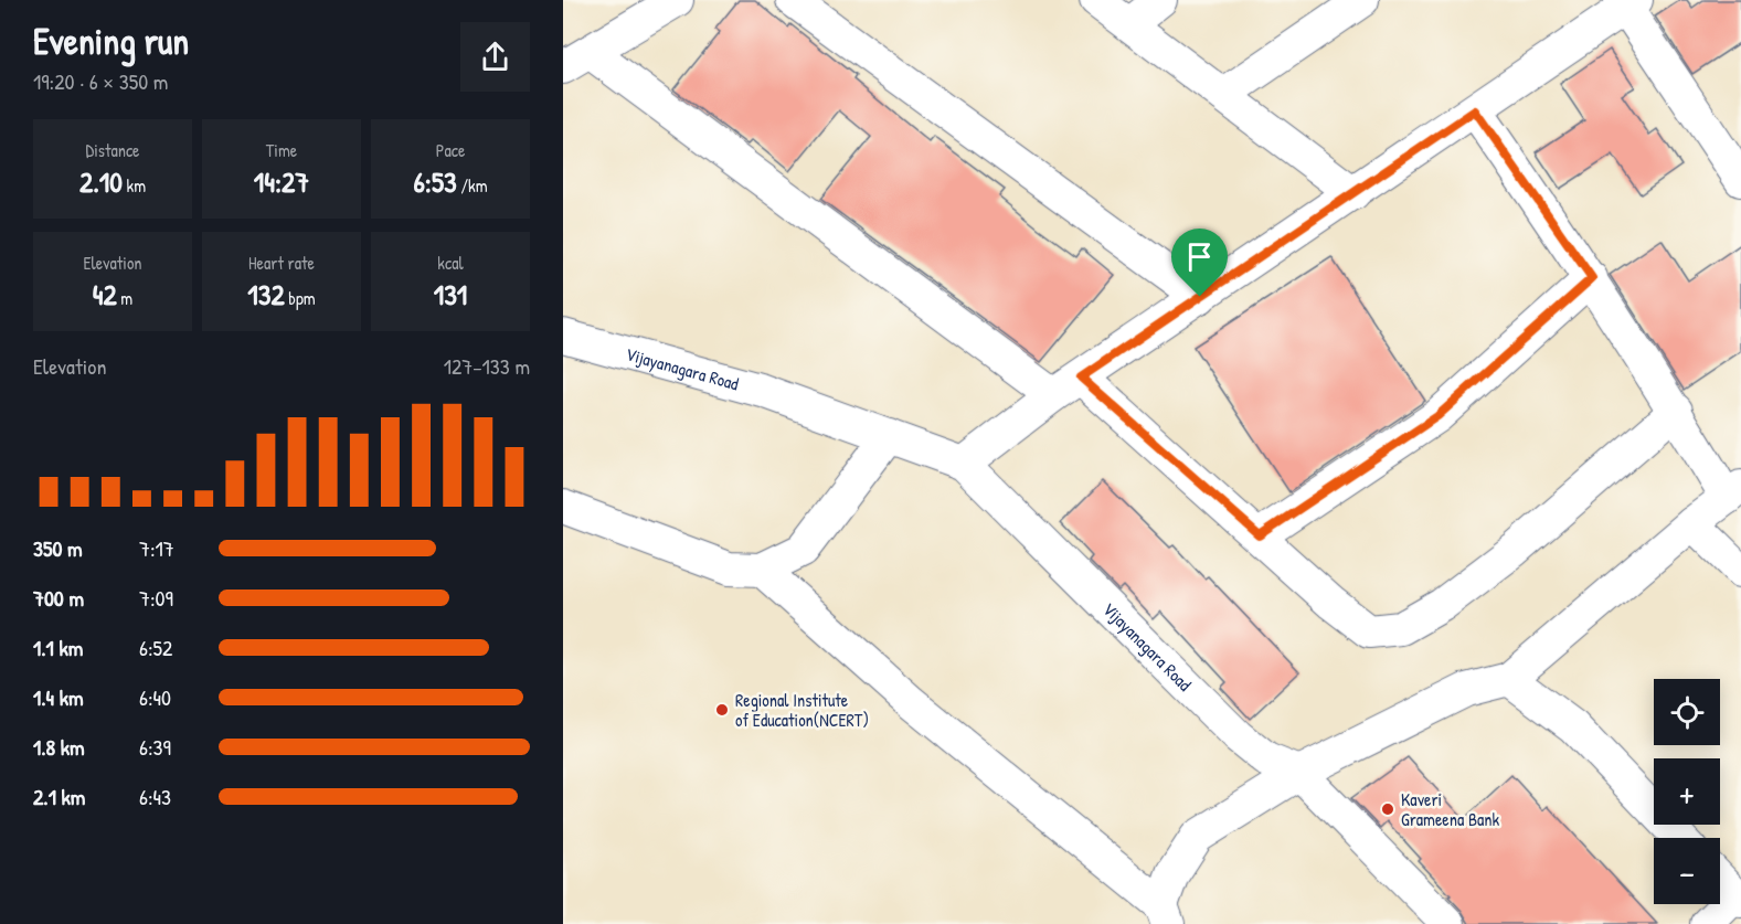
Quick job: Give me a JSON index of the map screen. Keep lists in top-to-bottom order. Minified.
{"streets":{"street":["Vijayanagara Road"]},"places":["Regional Institute of Education(NCERT)","Kaveri Grameena Bank"],"page":{"heading":["Evening run","19:20 · 6 × 350 m"],"stats":[["Distance","2.10 km"],["Time","14:27"],["Pace","6:53 /km"],["Elevation","42 m"],["Heart rate","132 bpm"],["kcal","131"]],"chart":["Elevation","127–133 m"],"list":[{"name":"350 m","note":"7:17"},{"name":"700 m","note":"7:09"},{"name":"1.1 km","note":"6:52"},{"name":"1.4 km","note":"6:40"},{"name":"1.8 km","note":"6:39"},{"name":"2.1 km","note":"6:43"}],"map_buttons":["+","−"]}}
